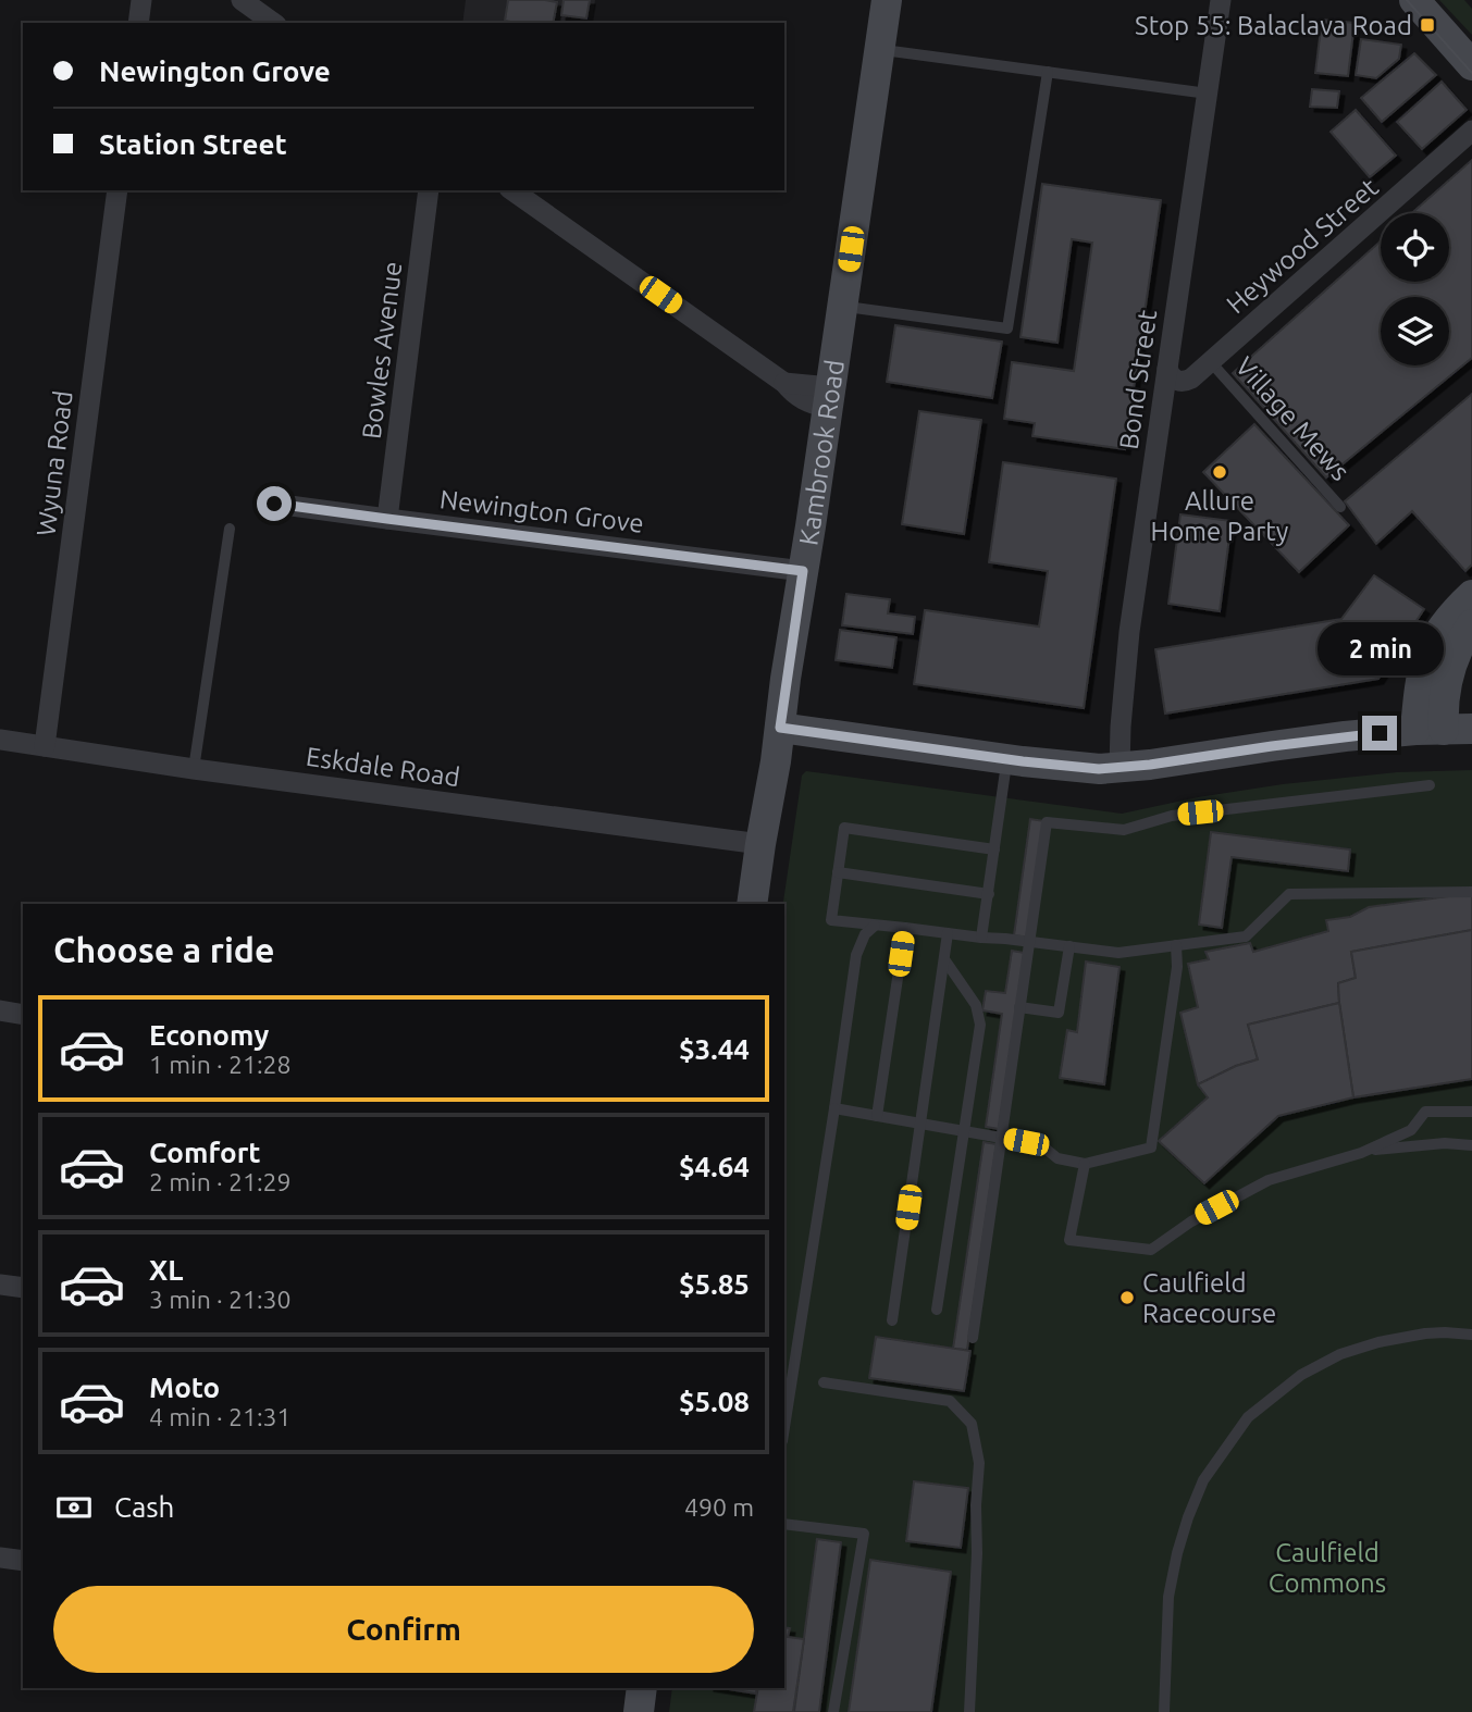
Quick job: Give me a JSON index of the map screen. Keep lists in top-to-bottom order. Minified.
{"streets":{"street":["Heywood Street","Bowles Avenue","Bond Street","Kambrook Road","Wyuna Road","Newington Grove","Eskdale Road"],"lane":["Village Mews"]},"crossings":[["Heywood Street","Bond Street"],["Heywood Street","Village Mews"],["Bowles Avenue","Newington Grove"],["Kambrook Road","Newington Grove"],["Kambrook Road","Eskdale Road"],["Wyuna Road","Eskdale Road"]],"parks":["Caulfield Commons"],"places":{"transit":["Stop 55: Balaclava Road"],"other":["Allure Home Party","Caulfield Racecourse"]},"page":{"banner":["Newington Grove","Station Street"],"bubble":"2 min","heading":"Choose a ride","list":[{"name":"Economy","note":"1 min · 21:28","value":"$3.44"},{"name":"Comfort","note":"2 min · 21:29","value":"$4.64"},{"name":"XL","note":"3 min · 21:30","value":"$5.85"},{"name":"Moto","note":"4 min · 21:31","value":"$5.08"}],"pay":["Cash","490 m"],"buttons":"Confirm"}}
